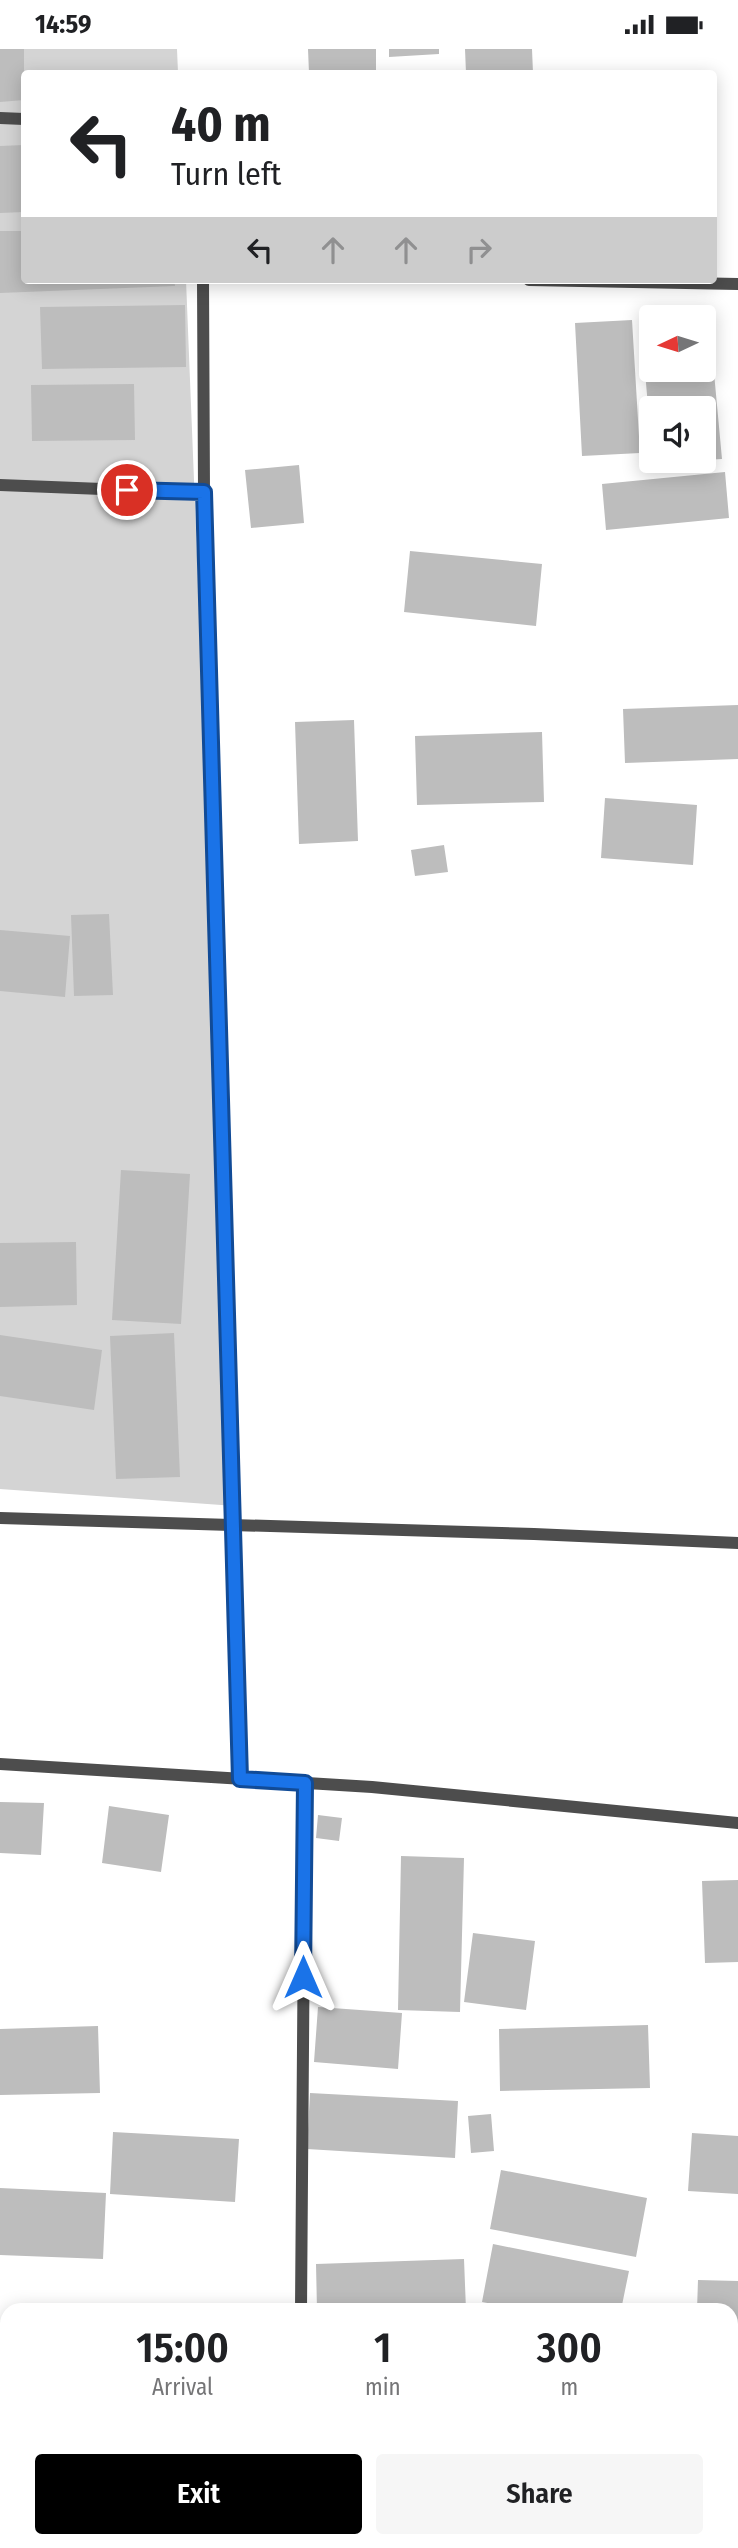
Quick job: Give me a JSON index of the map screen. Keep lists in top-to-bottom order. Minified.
{"north":"left","page":{"status":"14:59","turn":["40 m","Turn left"],"eta":["15:00","Arrival","1","min","300","m"],"buttons":["Exit","Share"]}}
